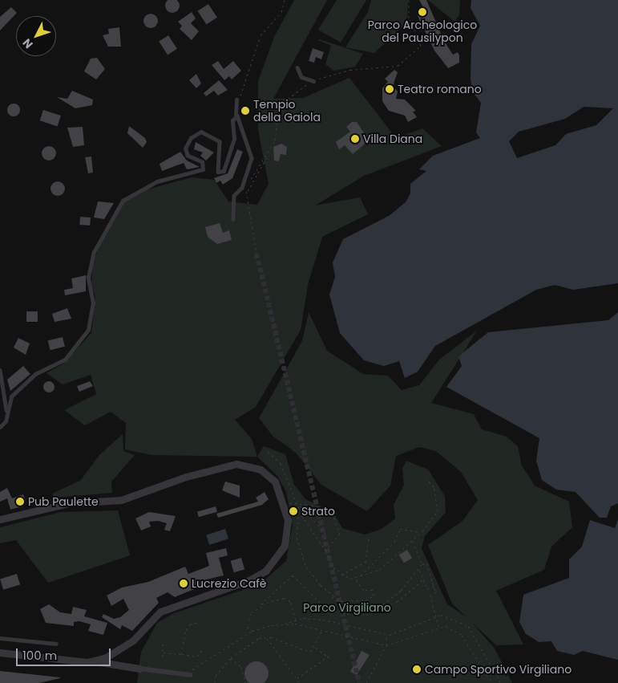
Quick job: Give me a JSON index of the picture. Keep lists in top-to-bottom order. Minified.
{"parks":["Parco Virgiliano"],"places":["Parco Archeologico del Pausilypon","Teatro romano","Tempio della Gaiola","Villa Diana","Pub Paulette","Strato","Lucrezio Cafè","Campo Sportivo Virgiliano"],"scale_bar":"100 m","north":"bottom left"}
